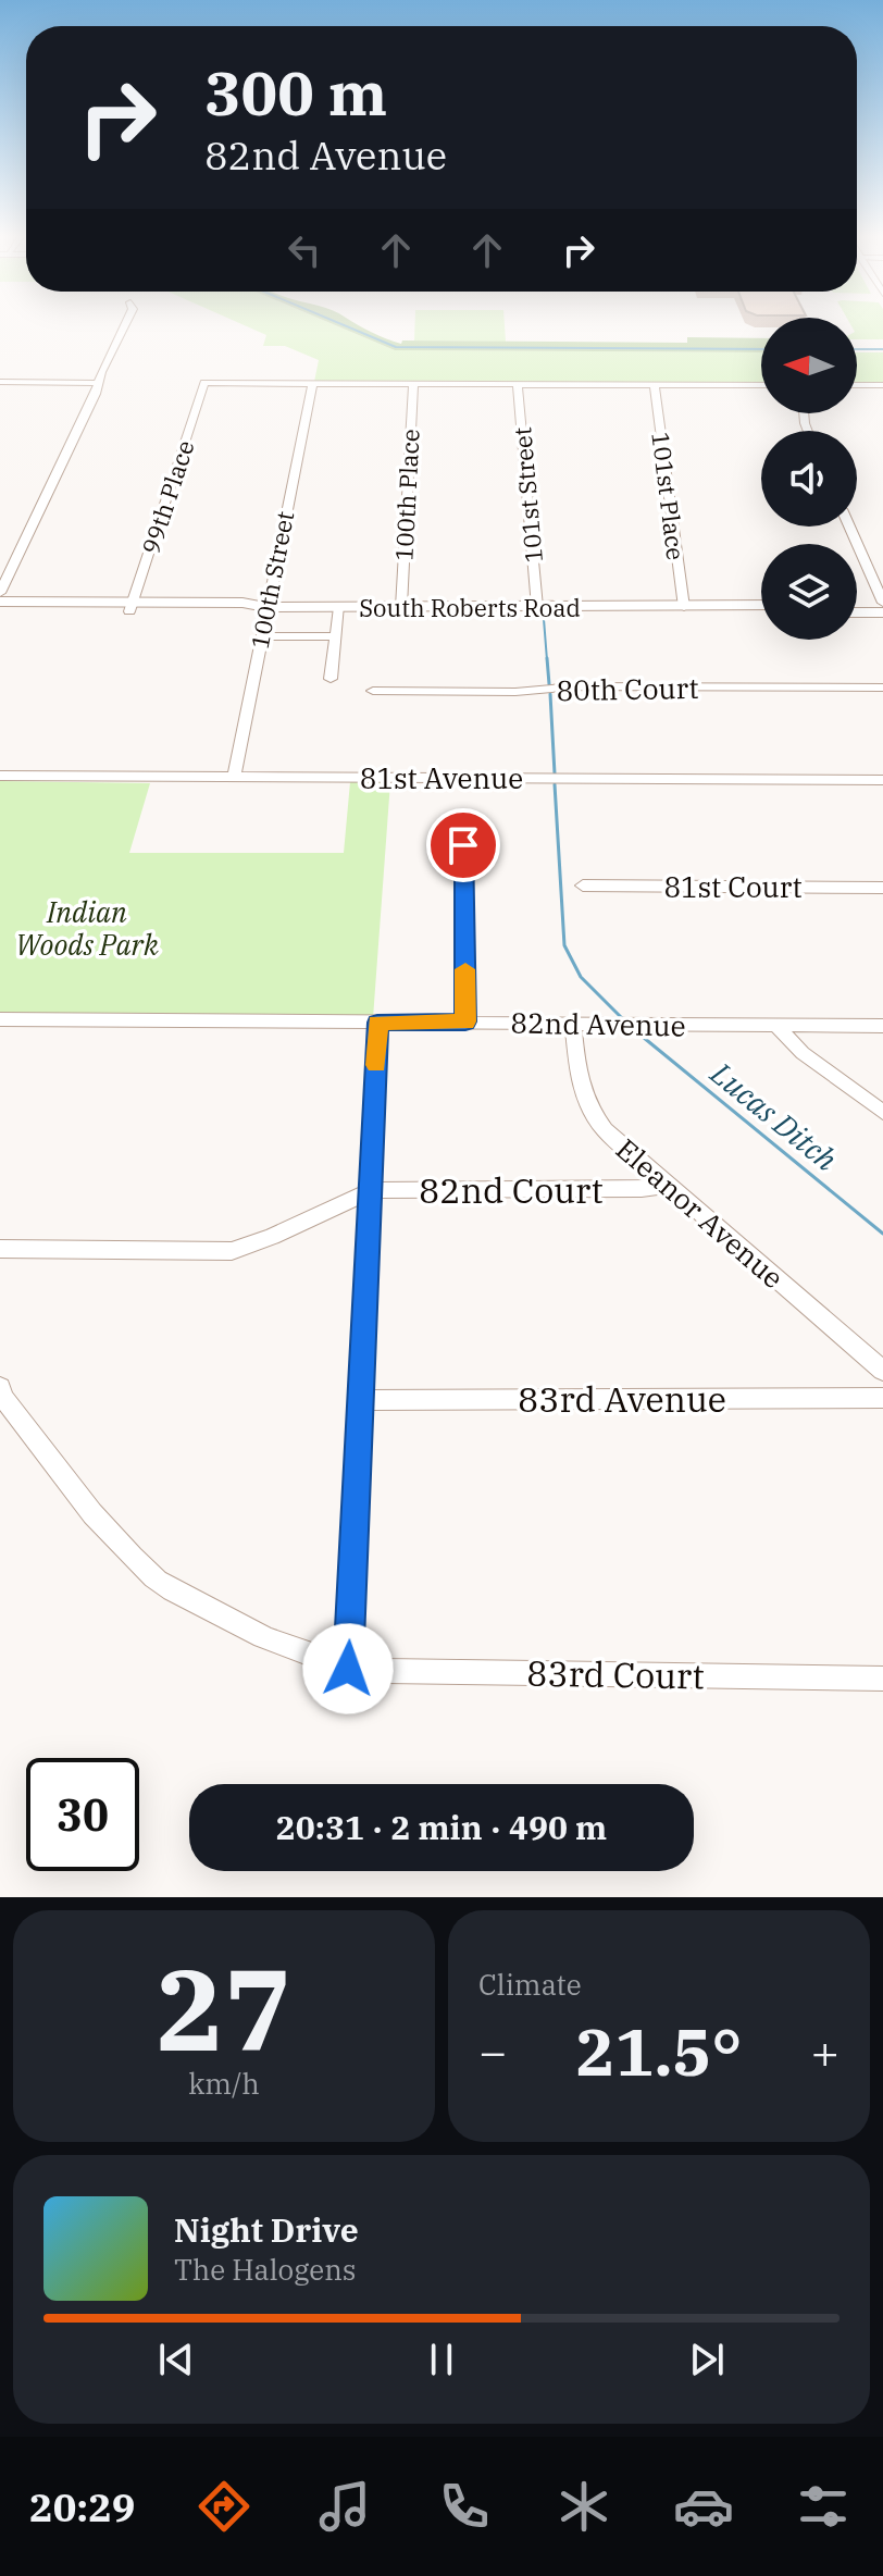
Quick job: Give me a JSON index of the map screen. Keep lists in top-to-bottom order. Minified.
{"streets":{"street":["100th Place","101st Street","101st Place","99th Place","100th Street","South Roberts Road","80th Court","81st Avenue","81st Court","82nd Avenue","82nd Court","Eleanor Avenue","83rd Avenue","83rd Court"]},"crossings":[["100th Place","South Roberts Road"],["101st Street","South Roberts Road"],["101st Place","South Roberts Road"],["99th Place","100th Street"],["99th Place","South Roberts Road"],["100th Street","South Roberts Road"],["100th Street","81st Avenue"],["82nd Avenue","Eleanor Avenue"],["82nd Court","Eleanor Avenue"]],"water":["Lucas Ditch"],"parks":["Indian Woods Park"],"north":"left","page":{"turn":["300 m","82nd Avenue"],"limit":"30","trip":"20:31 · 2 min · 490 m","tile":[["27","km/h"],"Climate"],"heat":["−","21.5°","+"],"song":["Night Drive","The Halogens"],"tabs":"20:29"}}
